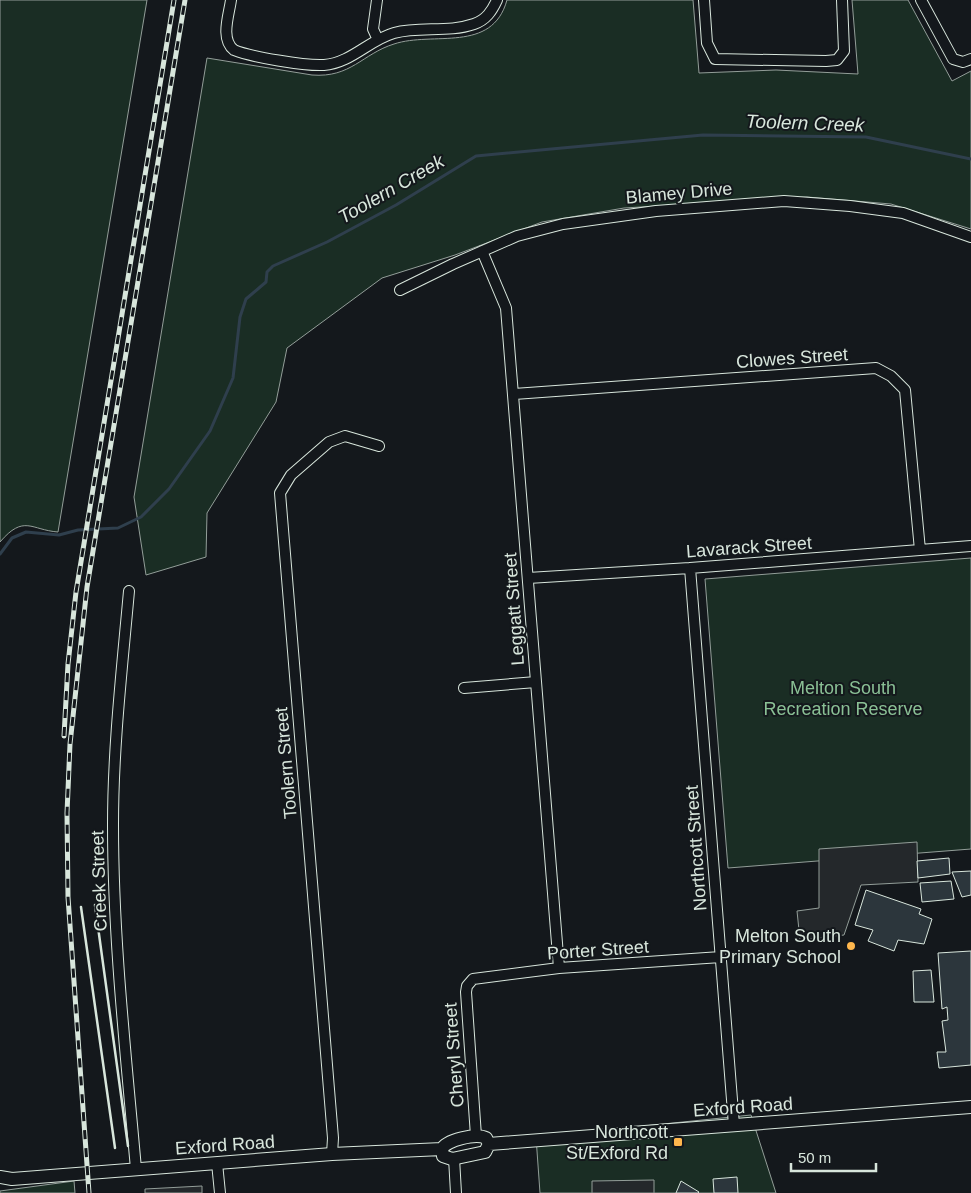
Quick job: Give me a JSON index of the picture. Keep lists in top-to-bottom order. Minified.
{"streets":{"street":["Blamey Drive","Clowes Street","Lavarack Street","Leggatt Street","Toolern Street","Northcott Street","Creek Street","Porter Street","Cheryl Street","Exford Road"]},"crossings":[["Blamey Drive","Leggatt Street"],["Clowes Street","Lavarack Street"],["Clowes Street","Leggatt Street"],["Lavarack Street","Leggatt Street"],["Lavarack Street","Northcott Street"],["Leggatt Street","Porter Street"],["Toolern Street","Exford Road"],["Northcott Street","Porter Street"],["Northcott Street","Exford Road"],["Creek Street","Exford Road"],["Porter Street","Cheryl Street"],["Cheryl Street","Exford Road"]],"water":["Toolern Creek"],"parks":["Melton South Recreation Reserve"],"places":{"other":["Melton South Primary School"],"transit":["Northcott St/Exford Rd"]},"scale_bar":"50 m"}
